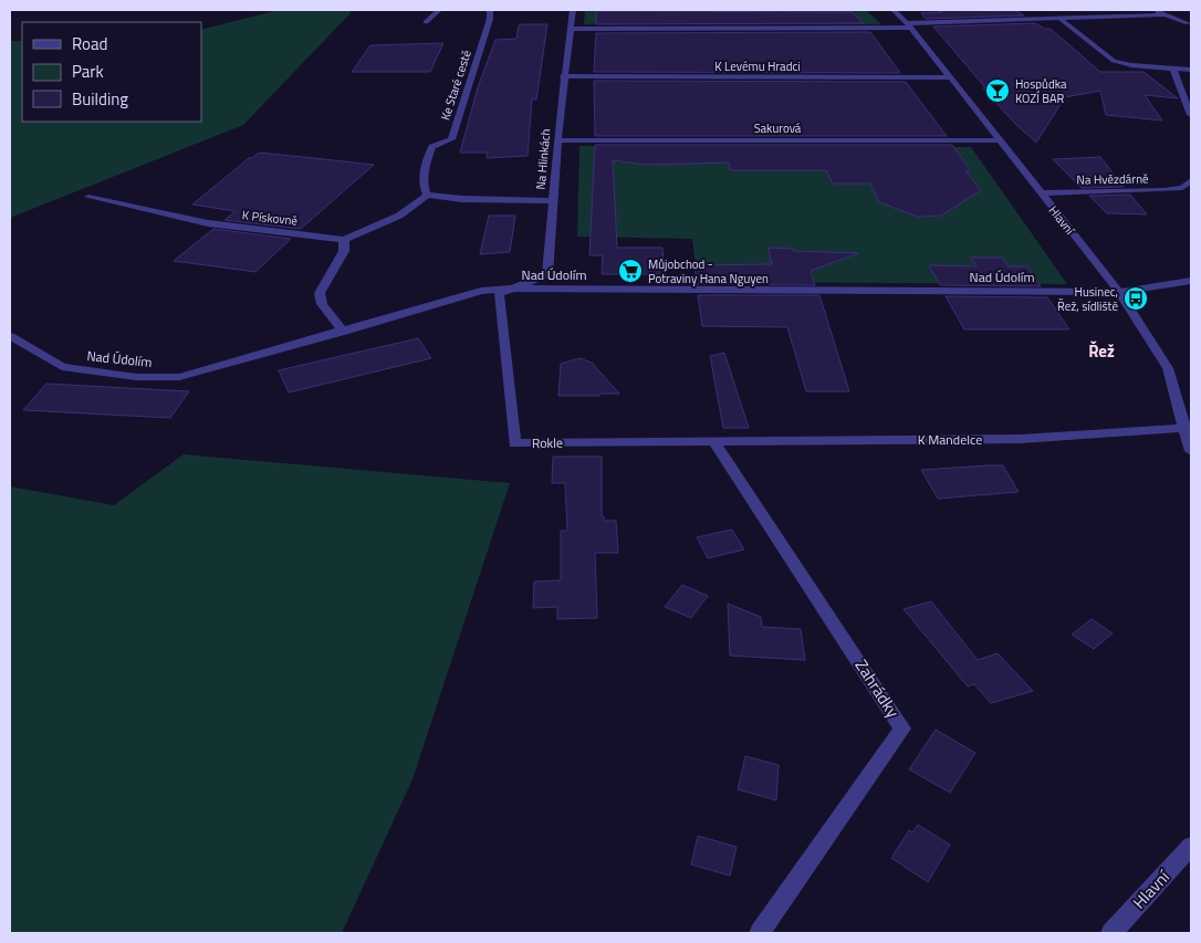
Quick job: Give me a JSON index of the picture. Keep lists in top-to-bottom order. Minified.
{"streets":{"street":["K Levému Hradci","Ke Staré cestě","Sakurová","Na Hlinkách","Na Hvězdárně","K Pískovně","Hlavní","Nad Údolím","K Mandelce","Rokle","Zahrádky"]},"crossings":[["K Levému Hradci","Na Hlinkách"],["K Levému Hradci","Hlavní"],["Sakurová","Na Hlinkách"],["Sakurová","Hlavní"],["Na Hlinkách","Nad Údolím"],["Na Hlinkách","Rokle"],["Na Hvězdárně","Hlavní"],["Hlavní","Nad Údolím"],["Hlavní","K Mandelce"],["Nad Údolím","Rokle"],["K Mandelce","Rokle"],["K Mandelce","Zahrádky"],["Rokle","Zahrádky"]],"districts":["Řež"],"places":{"bar":["Hospůdka KOZÍ BAR"],"supermarket":["Můjobchod - Potraviny Hana Nguyen"],"bus stop":["Husinec, Řež, sídliště"]},"legend":["Road","Park","Building"]}
